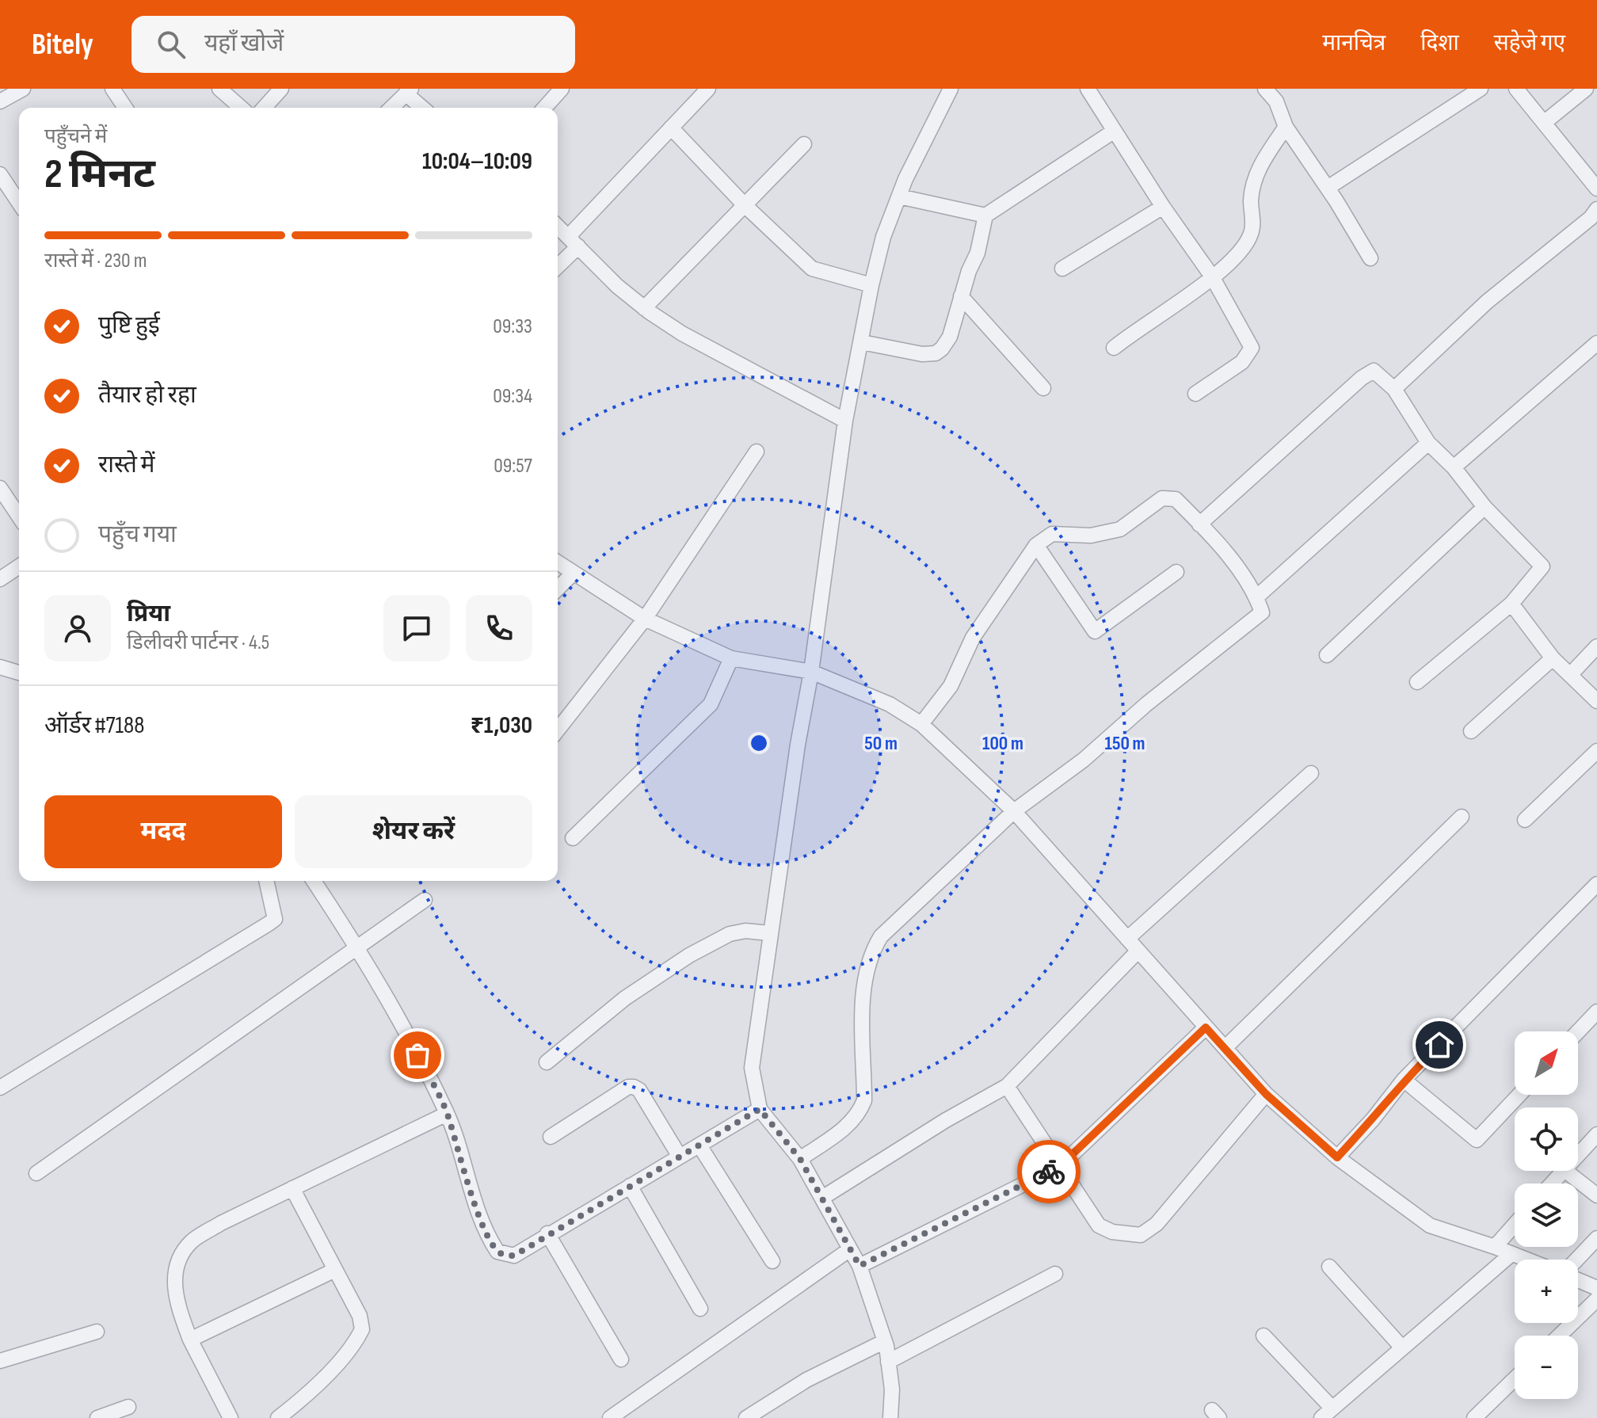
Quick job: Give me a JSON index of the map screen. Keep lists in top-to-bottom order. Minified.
{"north":"top right","page":{"header":"Bitely","search":"यहाँ खोजें","nav":["मानचित्र","दिशा","सहेजे गए"],"heading":["2 मिनट","पहुँचने में","10:04–10:09"],"panel":["प्रिया","डिलीवरी पार्टनर · 4.5","ऑर्डर #7188","₹1,030"],"bar":"रास्ते में · 230 m","list":[["पुष्टि हुई","09:33"],["तैयार हो रहा","09:34"],["रास्ते में","09:57"],"पहुँच गया"],"buttons":["मदद","शेयर करें"],"map_buttons":["+","−"]},"rings":["50 m","100 m","150 m"]}
